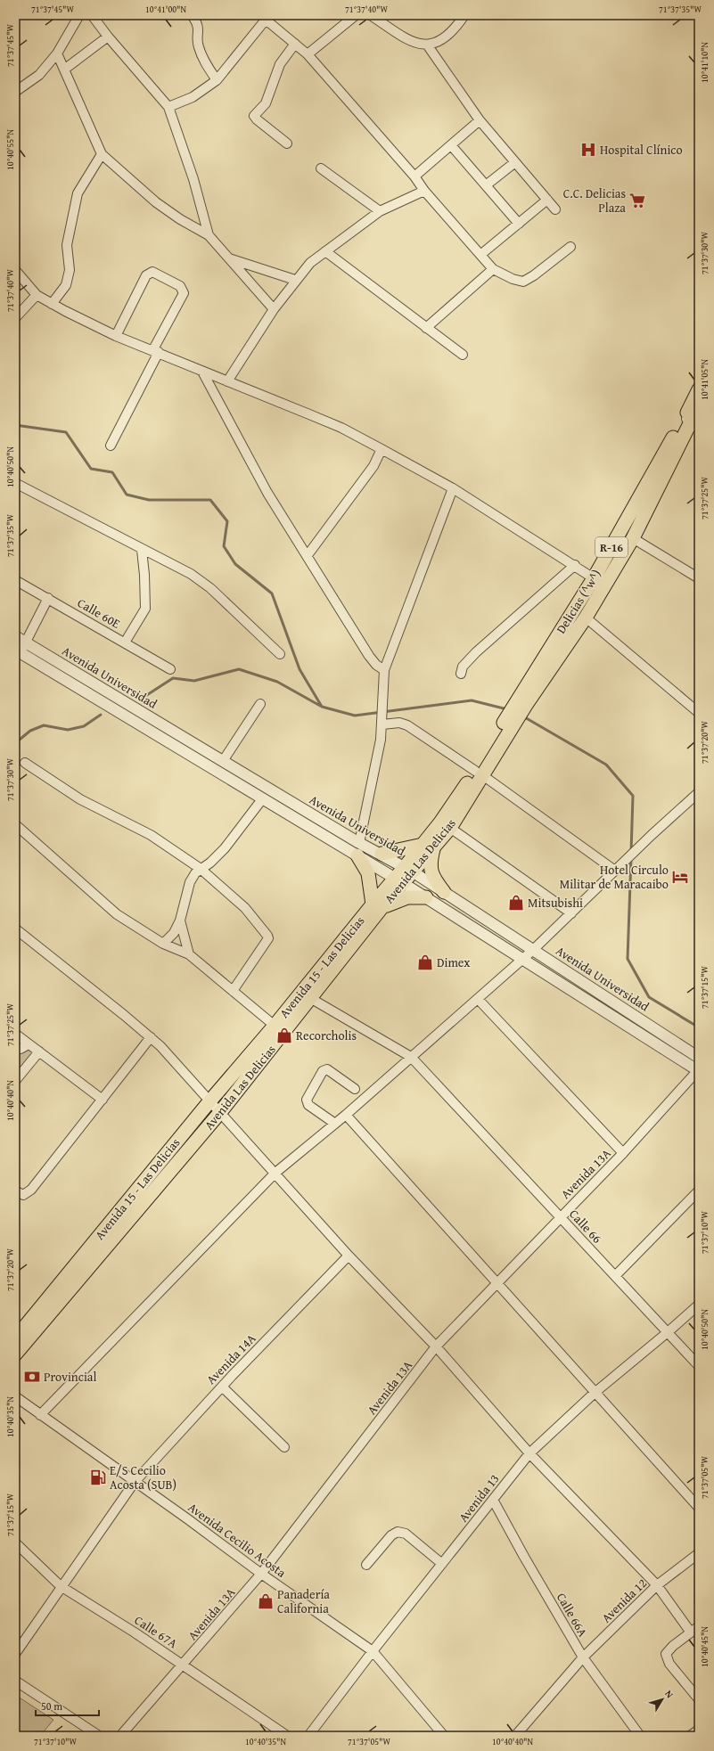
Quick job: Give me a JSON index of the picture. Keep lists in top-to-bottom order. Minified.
{"streets":{"main road":["R-16","Delicias (^w^)","Avenida Las Delicias","Avenida 15 - Las Delicias"],"street":["Calle 60E","Avenida Universidad","Avenida 13A","Calle 66","Avenida 14A","Avenida 13","Avenida Cecilio Acosta","Avenida 12","Calle 66A","Calle 67A"]},"crossings":[["R-16","Avenida Las Delicias"],["Delicias (^w^)","Avenida Las Delicias"],["Avenida Universidad","Avenida Las Delicias"],["Avenida Universidad","Avenida 13A"],["Avenida Las Delicias","Avenida 15 - Las Delicias"],["Avenida Las Delicias","Calle 66"],["Avenida 13A","Calle 66"],["Avenida 13A","Avenida Cecilio Acosta"],["Avenida 13A","Calle 67A"],["Calle 66","Avenida 13"],["Avenida 14A","Avenida Cecilio Acosta"],["Avenida 14A","Calle 67A"],["Avenida 13","Avenida Cecilio Acosta"],["Avenida 13","Calle 66A"],["Avenida 12","Calle 66A"]],"places":{"hospital":["Hospital Clínico"],"supermarket":["C.C. Delicias Plaza"],"hotel":["Hotel Circulo Militar de Maracaibo"],"shop":["Mitsubishi","Dimex","Recorcholis","Panadería California"],"bank":["Provincial"],"fuel station":["E/S Cecilio Acosta (SUB)"]},"scale_bar":"50 m","north":"top right","coordinates":["71°37'45\"W","10°41'00\"N","71°37'40\"W","71°37'35\"W","10°41'10\"N","10°40'55\"N","71°37'30\"W","10°41'05\"N","10°40'50\"N","71°37'25\"W","71°37'20\"W","71°37'15\"W","10°40'40\"N","71°37'10\"W","10°40'35\"N","71°37'05\"W","10°40'45\"N"]}
